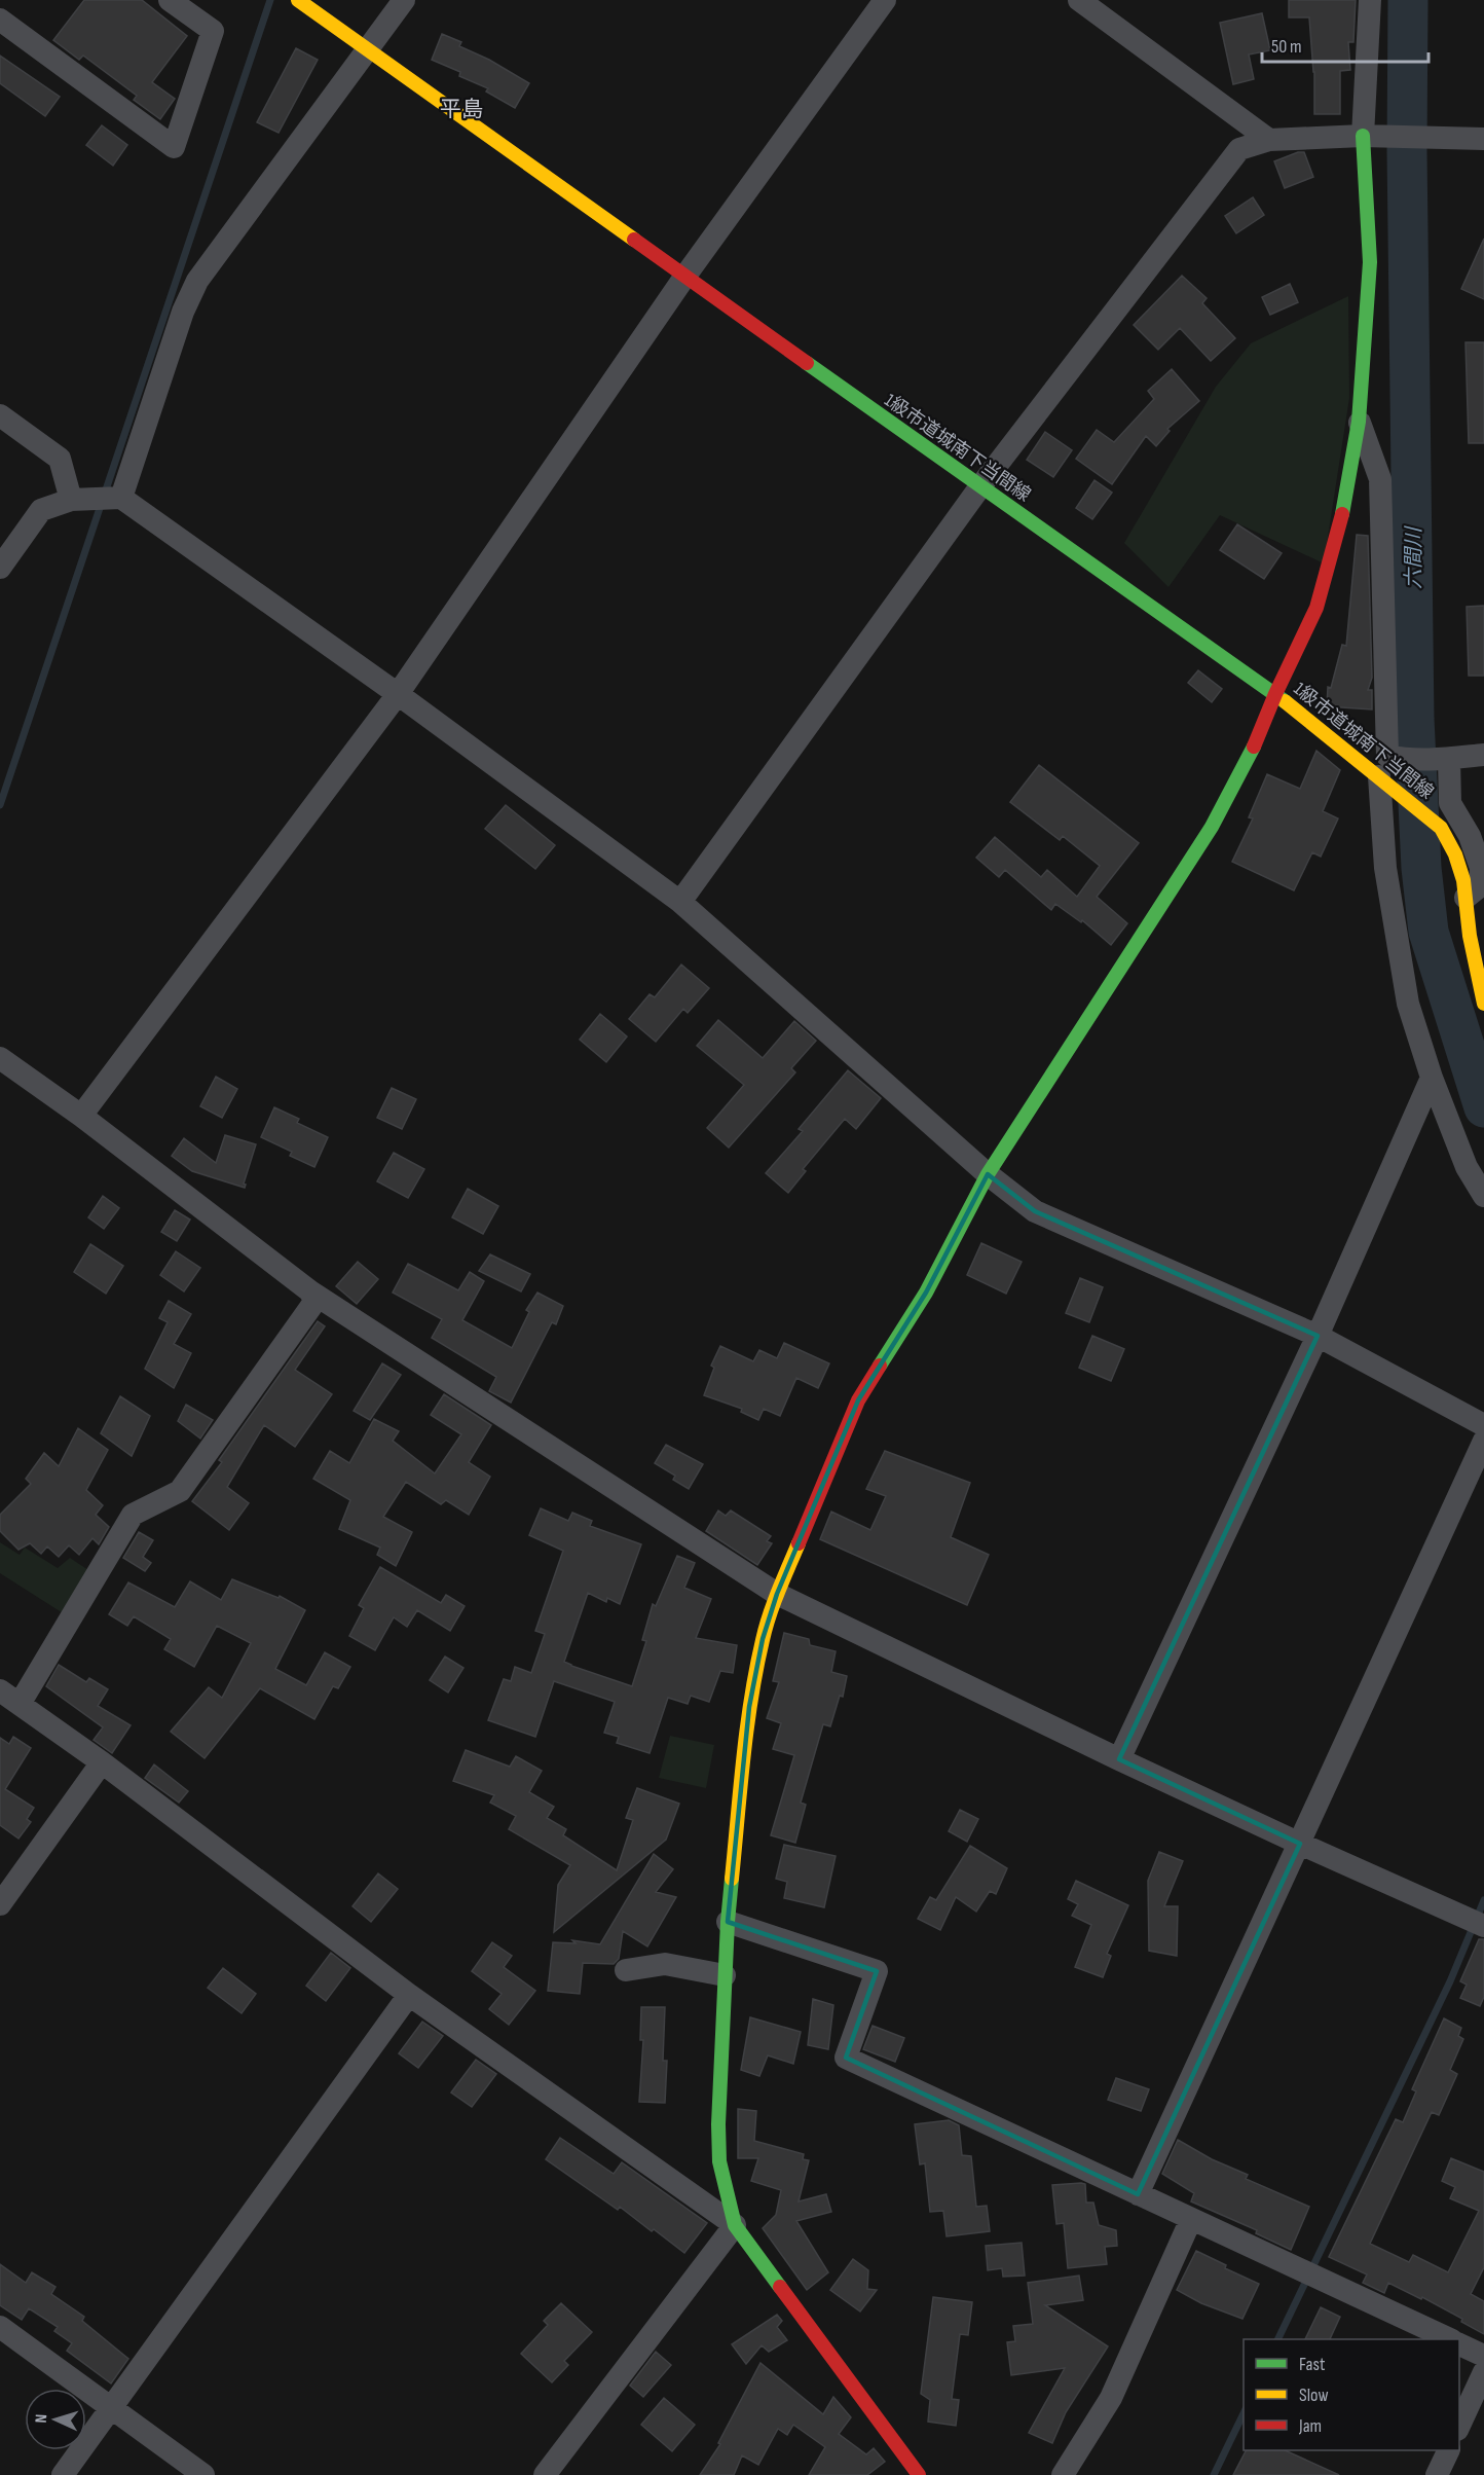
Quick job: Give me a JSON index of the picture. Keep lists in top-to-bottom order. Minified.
{"streets":{"street":["1級市道城南下当間線"]},"districts":["平島"],"water":["六間川"],"legend":["Fast","Slow","Jam"],"scale_bar":"50 m","north":"left"}
